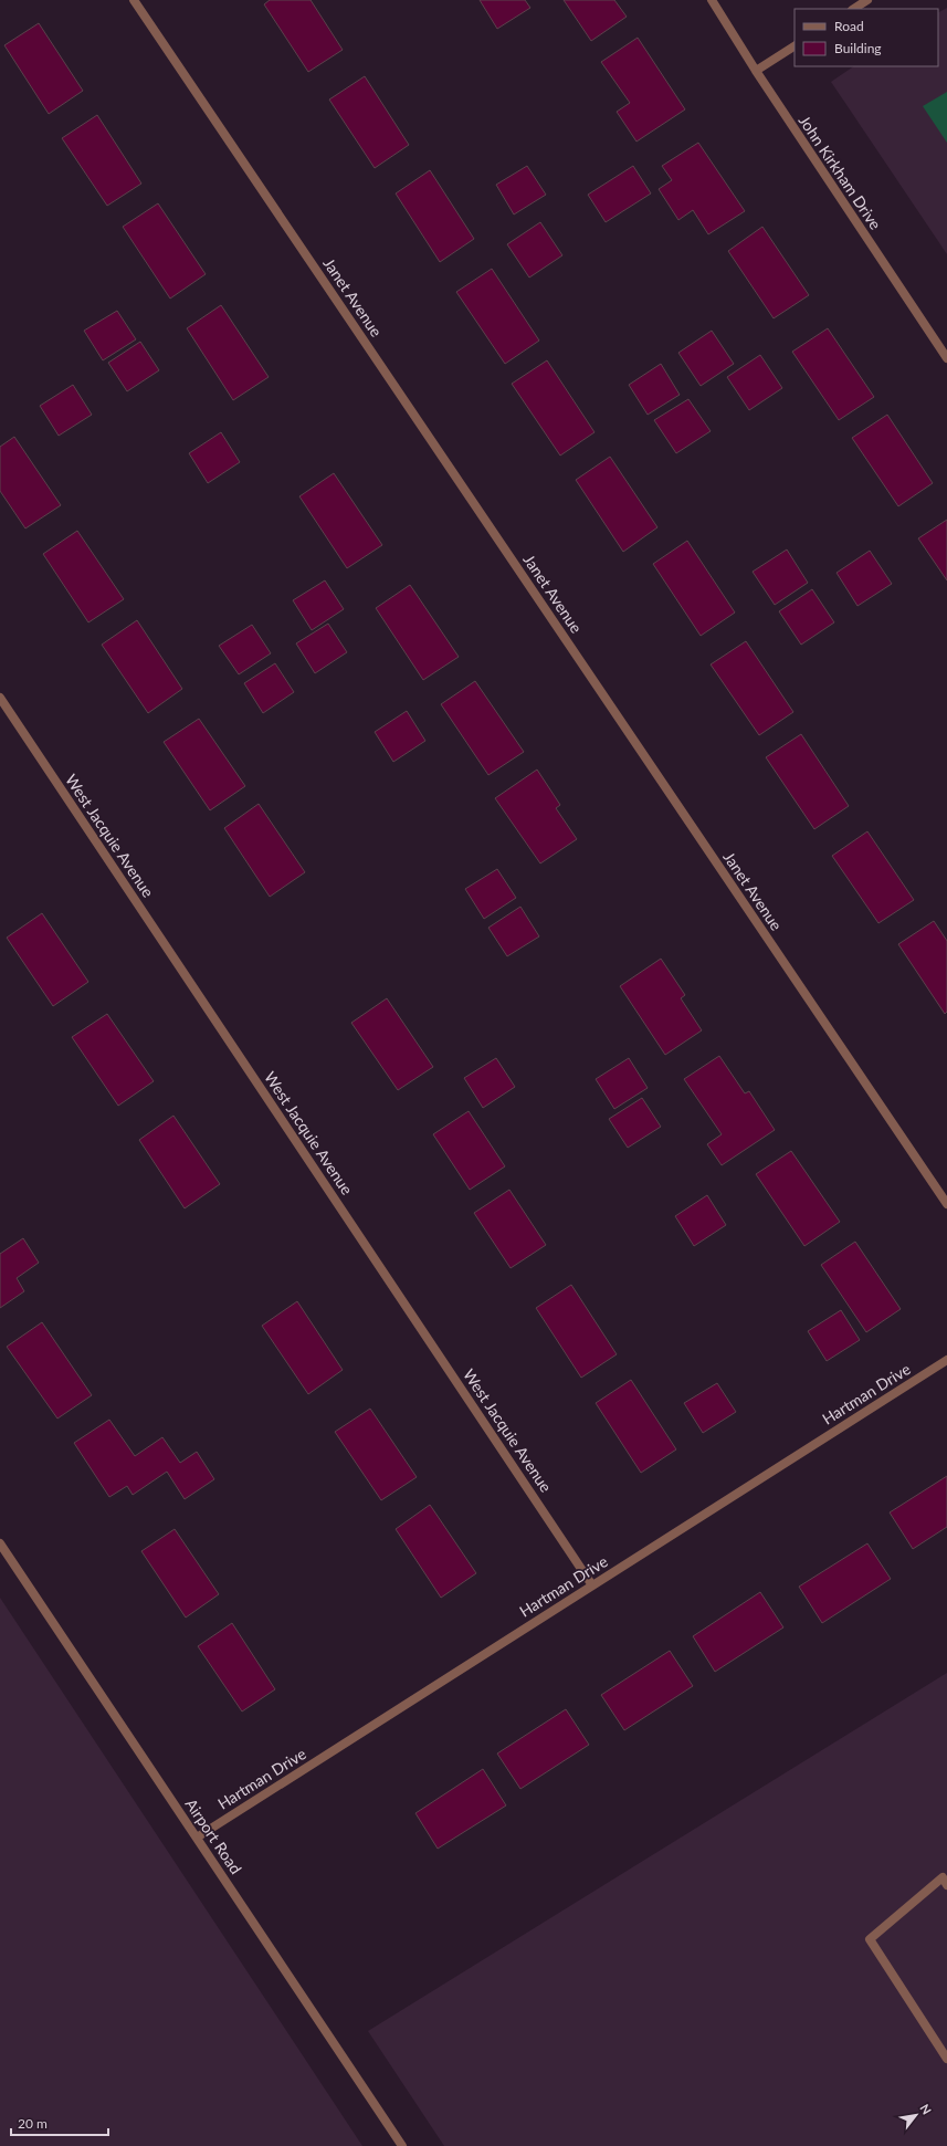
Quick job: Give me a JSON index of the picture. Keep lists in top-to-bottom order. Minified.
{"streets":{"street":["John Kirkham Drive","Janet Avenue","West Jacquie Avenue","Hartman Drive","Airport Road"]},"crossings":[["West Jacquie Avenue","Hartman Drive"],["Hartman Drive","Airport Road"]],"legend":["Road","Building"],"scale_bar":"20 m","north":"top right"}
